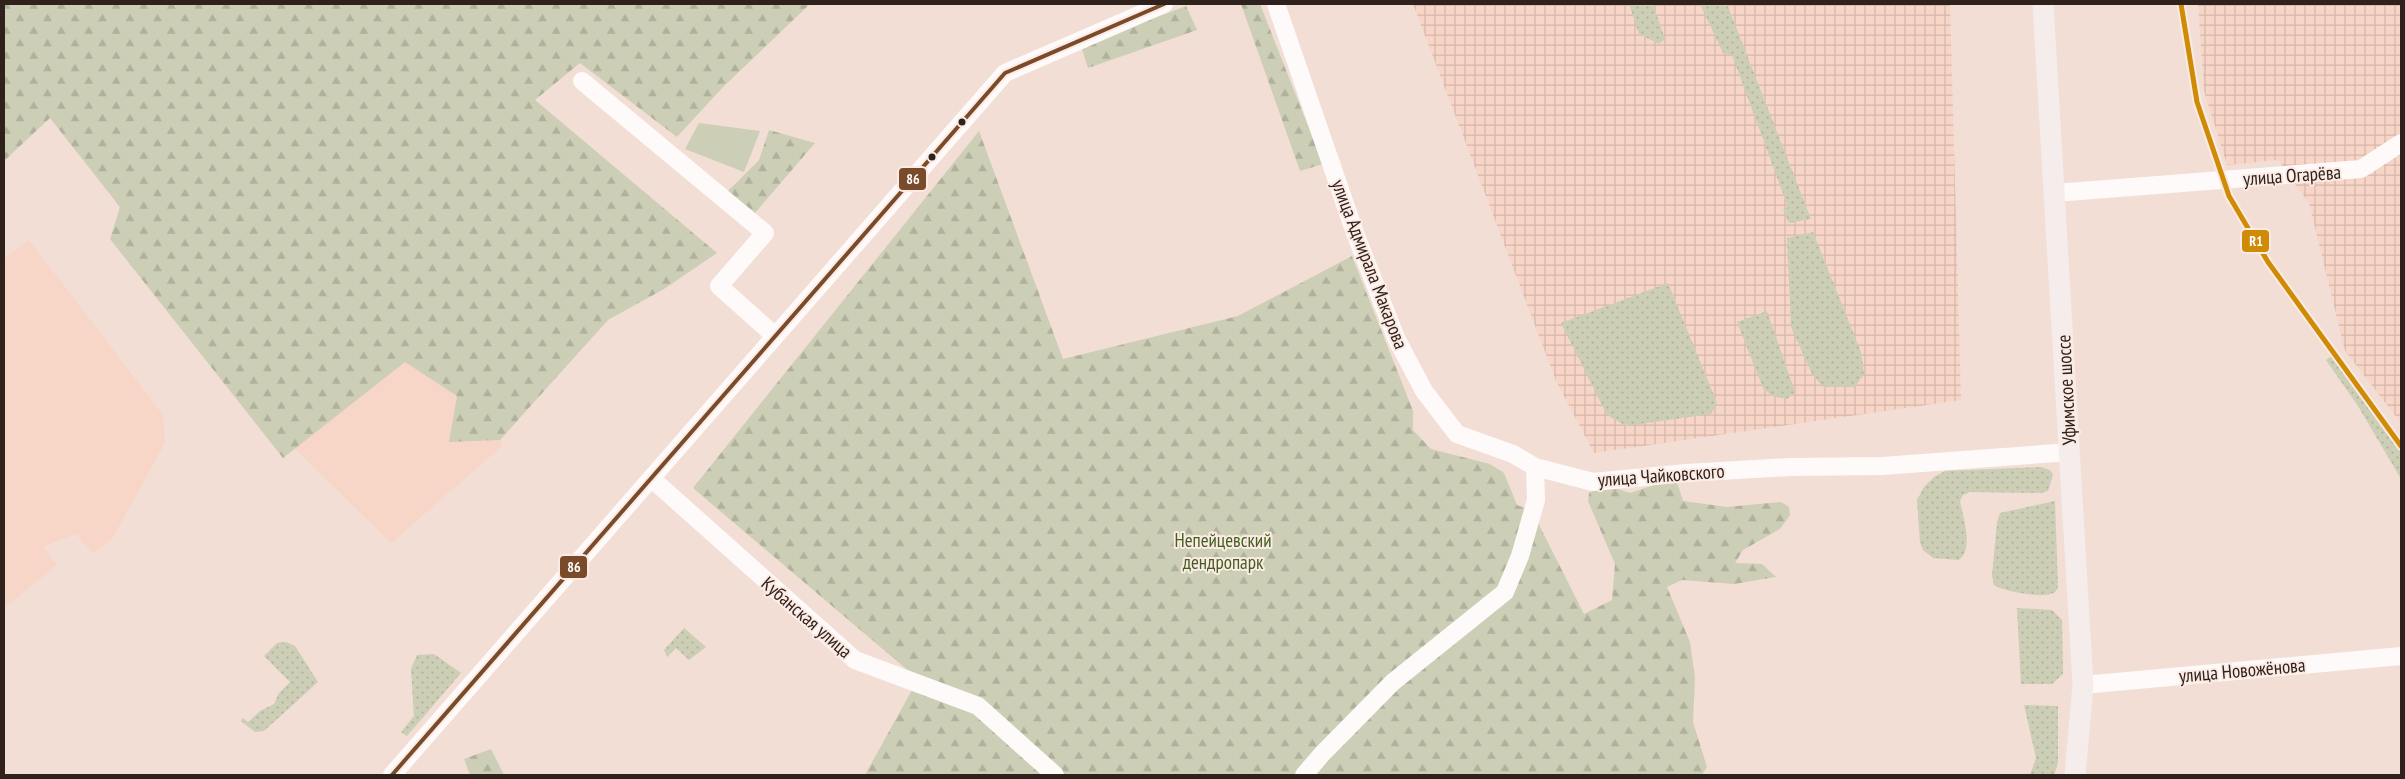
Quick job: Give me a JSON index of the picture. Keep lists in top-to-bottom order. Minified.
{"streets":{"main road":["Уфимское шоссе"],"street":["улица Огарёва","улица Адмирала Макарова","улица Чайковского","Кубанская улица","улица Новожёнова"]},"crossings":[["улица Огарёва","Уфимское шоссе"],["улица Адмирала Макарова","улица Чайковского"],["Уфимское шоссе","улица Чайковского"],["Уфимское шоссе","улица Новожёнова"]],"parks":["Непейцевский дендропарк"],"lines":["transit line R1","transit line 86"]}
